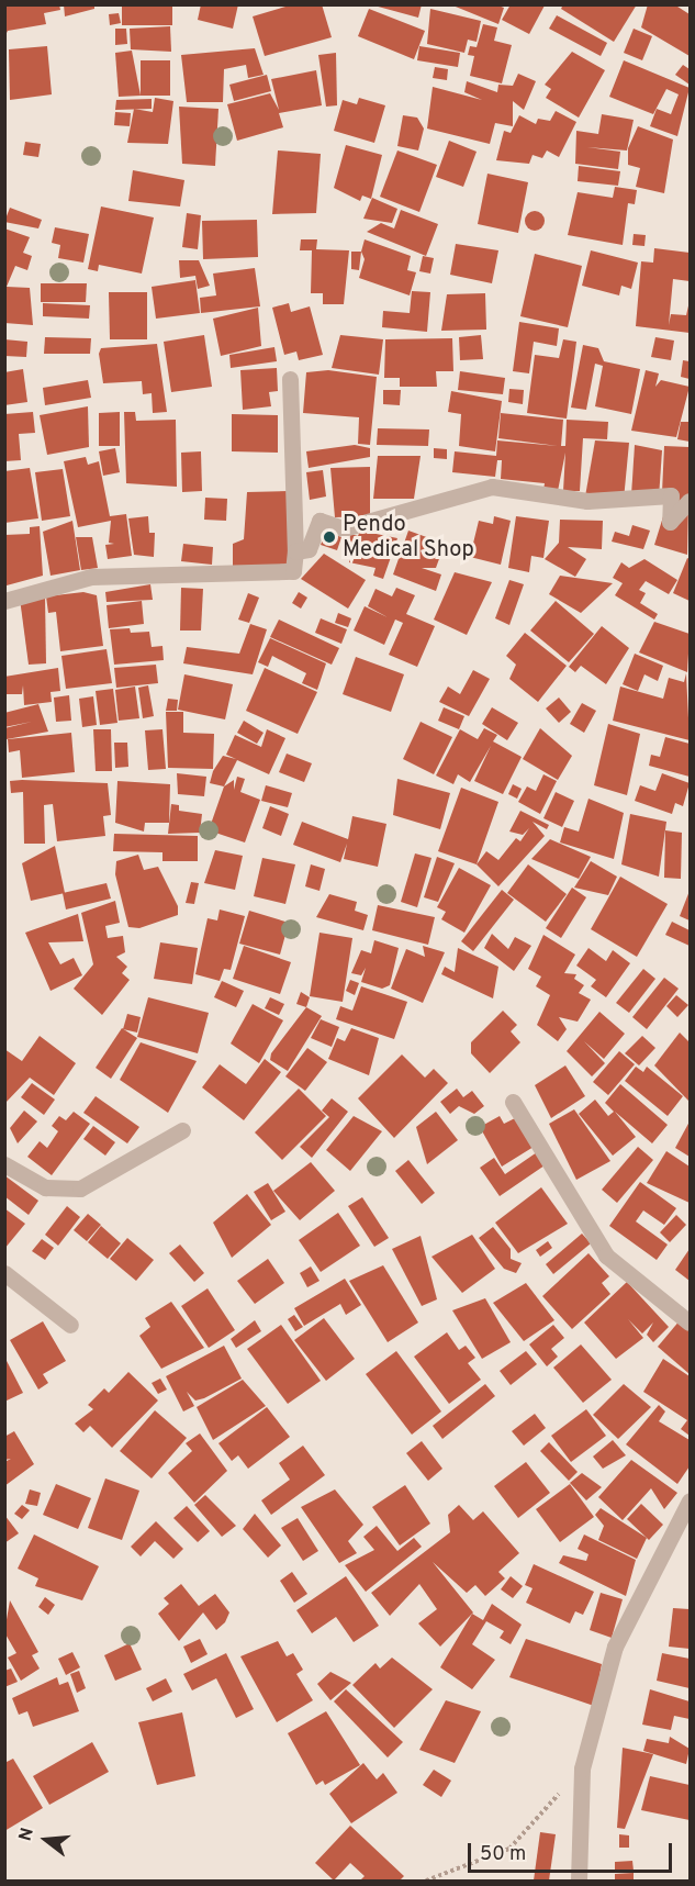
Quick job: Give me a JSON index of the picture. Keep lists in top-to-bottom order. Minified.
{"places":["Pendo Medical Shop"],"scale_bar":"50 m","north":"left"}
